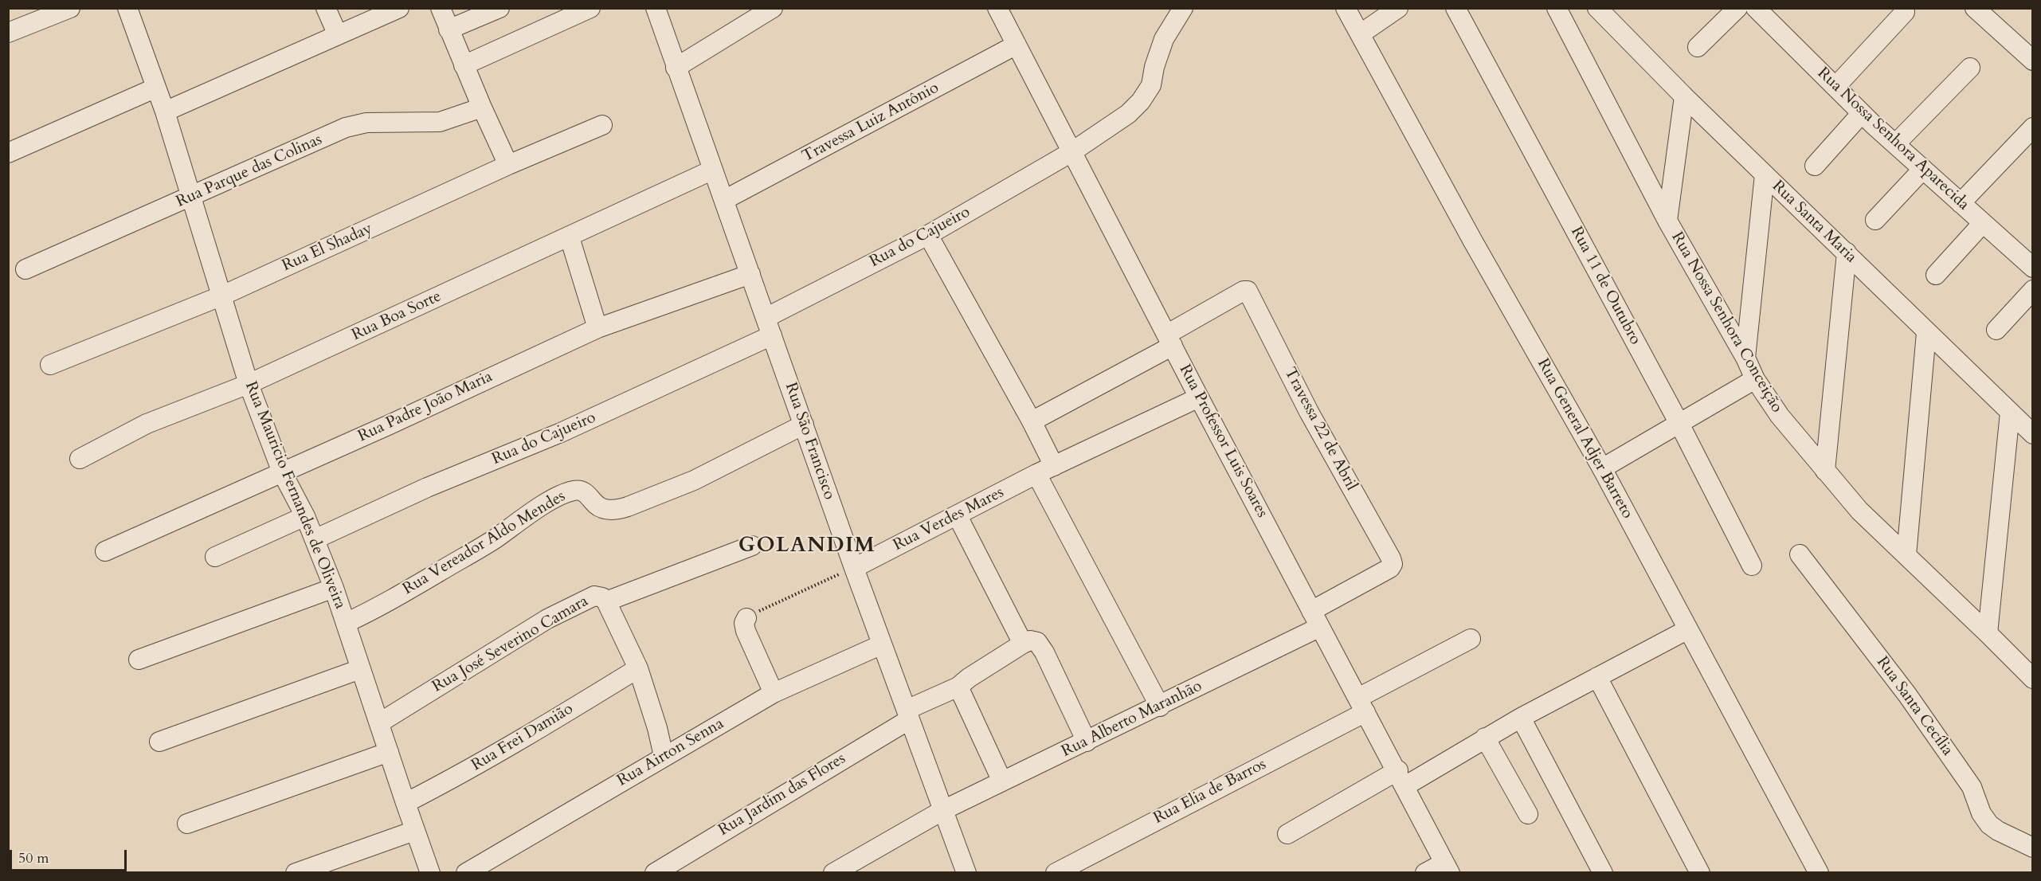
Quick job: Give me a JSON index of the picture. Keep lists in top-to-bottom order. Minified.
{"streets":{"street":["Travessa Luiz Antônio","Rua Nossa Senhora Aparecida","Rua Parque das Colinas","Rua Santa Maria","Rua do Cajueiro","Rua El Shaday","Rua 11 de Outubro","Rua Boa Sorte","Rua Nossa Senhora Conceição","Rua Padre João Maria","Travessa 22 de Abril","Rua General Adjer Barreto","Rua São Francisco","Rua Professor Luis Soares","Rua Mauricio Fernandes de Oliveira","Rua Verdes Mares","Rua Vereador Aldo Mendes","Rua José Severino Camara","Rua Santa Cecília","Rua Alberto Maranhão","Rua Frei Damião","Rua Airton Senna","Rua Elia de Barros","Rua Jardim das Flores"]},"crossings":[["Travessa Luiz Antônio","Rua São Francisco"],["Travessa Luiz Antônio","Rua Professor Luis Soares"],["Rua Parque das Colinas","Rua Mauricio Fernandes de Oliveira"],["Rua do Cajueiro","Rua São Francisco"],["Rua do Cajueiro","Rua Professor Luis Soares"],["Rua do Cajueiro","Rua Mauricio Fernandes de Oliveira"],["Rua El Shaday","Rua Mauricio Fernandes de Oliveira"],["Rua Boa Sorte","Rua São Francisco"],["Rua Boa Sorte","Rua Mauricio Fernandes de Oliveira"],["Rua Padre João Maria","Rua São Francisco"],["Rua Padre João Maria","Rua Mauricio Fernandes de Oliveira"],["Travessa 22 de Abril","Rua Professor Luis Soares"],["Travessa 22 de Abril","Rua Alberto Maranhão"],["Rua São Francisco","Rua Verdes Mares"],["Rua São Francisco","Rua Vereador Aldo Mendes"],["Rua São Francisco","Rua Alberto Maranhão"],["Rua São Francisco","Rua Airton Senna"],["Rua São Francisco","Rua Jardim das Flores"],["Rua Professor Luis Soares","Rua Verdes Mares"],["Rua Professor Luis Soares","Rua Alberto Maranhão"],["Rua Professor Luis Soares","Rua Elia de Barros"],["Rua Mauricio Fernandes de Oliveira","Rua Vereador Aldo Mendes"],["Rua Mauricio Fernandes de Oliveira","Rua José Severino Camara"],["Rua Mauricio Fernandes de Oliveira","Rua Frei Damião"]],"districts":["GOLANDIM"],"scale_bar":"50 m"}
